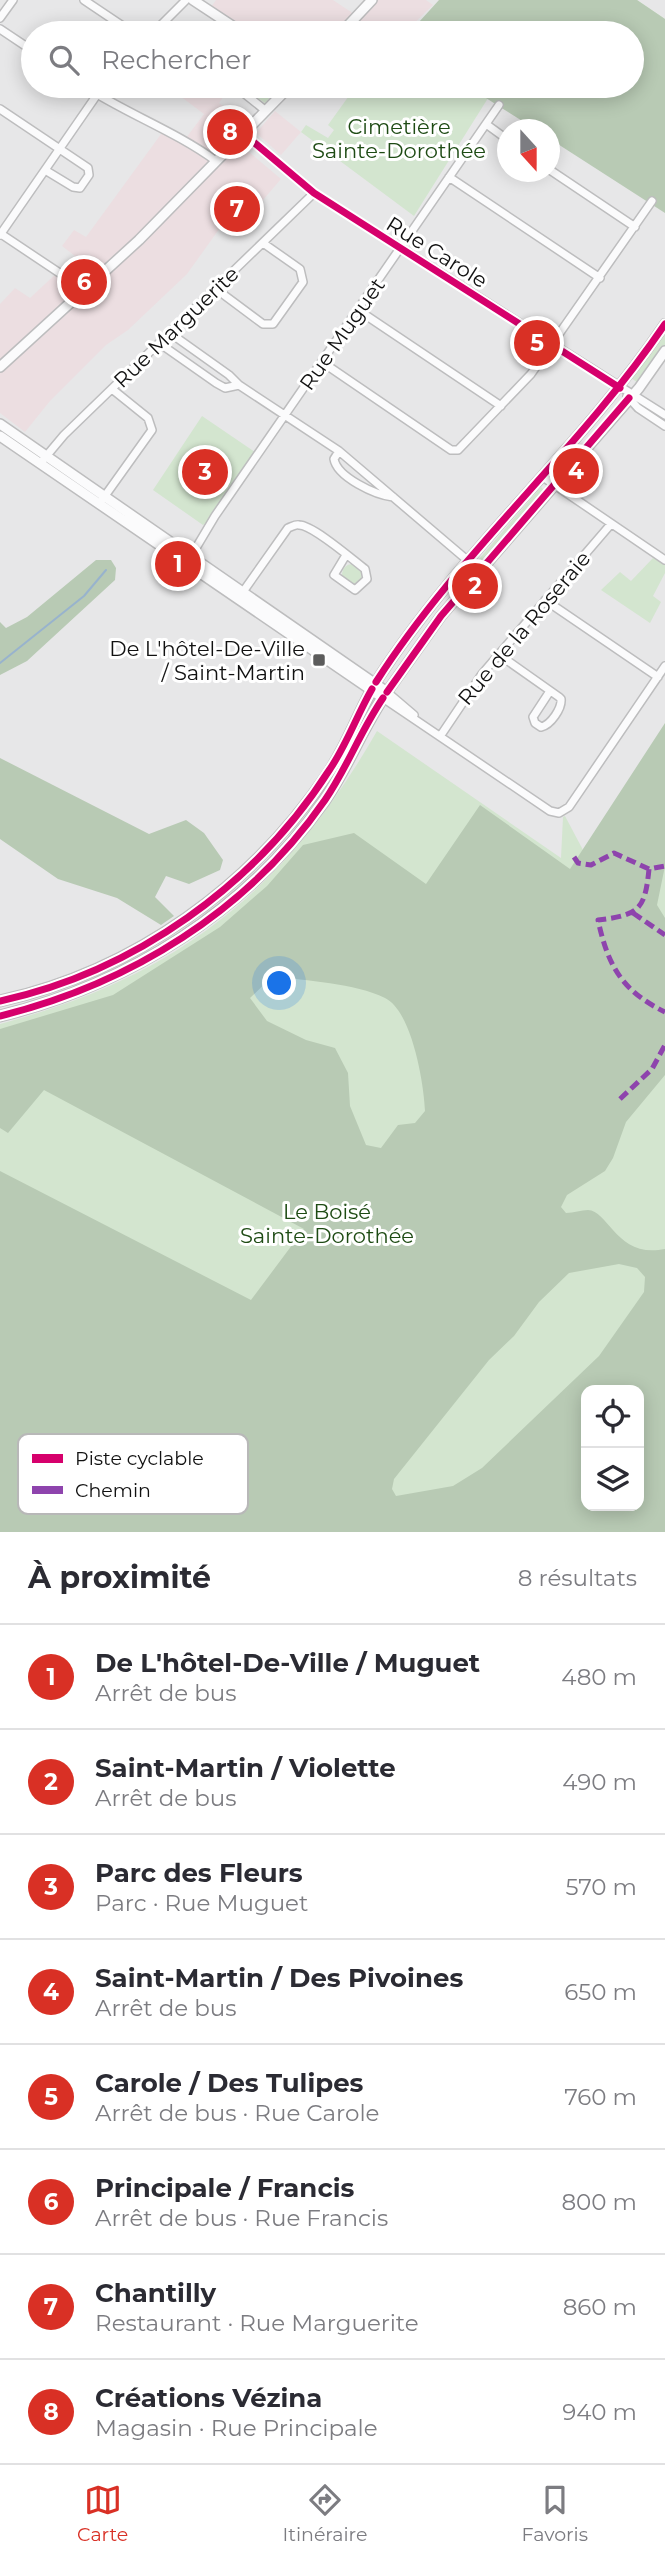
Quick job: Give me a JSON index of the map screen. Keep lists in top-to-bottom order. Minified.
{"streets":{"street":["Rue Carole","Rue Marguerite","Rue Muguet","Rue de la Roseraie"]},"crossings":[["Rue Carole","Rue Marguerite"],["Rue Carole","Rue Muguet"]],"parks":["Cimetière Sainte-Dorothée","Le Boisé Sainte-Dorothée"],"places":{"transit":["De L'hôtel-De-Ville / Saint-Martin"]},"legend":["Piste cyclable","Chemin"],"north":"bottom","page":{"search":"Rechercher","pins":["8","7","6","5","4","3","1","2"],"heading":["À proximité","8 résultats"],"list":[{"mark":"1","name":"De L'hôtel-De-Ville / Muguet","note":"Arrêt de bus","value":"480 m"},{"mark":"2","name":"Saint-Martin / Violette","note":"Arrêt de bus","value":"490 m"},{"mark":"3","name":"Parc des Fleurs","note":"Parc · Rue Muguet","value":"570 m"},{"mark":"4","name":"Saint-Martin / Des Pivoines","note":"Arrêt de bus","value":"650 m"},{"mark":"5","name":"Carole / Des Tulipes","note":"Arrêt de bus · Rue Carole","value":"760 m"},{"mark":"6","name":"Principale / Francis","note":"Arrêt de bus · Rue Francis","value":"800 m"},{"mark":"7","name":"Chantilly","note":"Restaurant · Rue Marguerite","value":"860 m"},{"mark":"8","name":"Créations Vézina","note":"Magasin · Rue Principale","value":"940 m"}],"nav":["Carte","Itinéraire","Favoris"]}}
